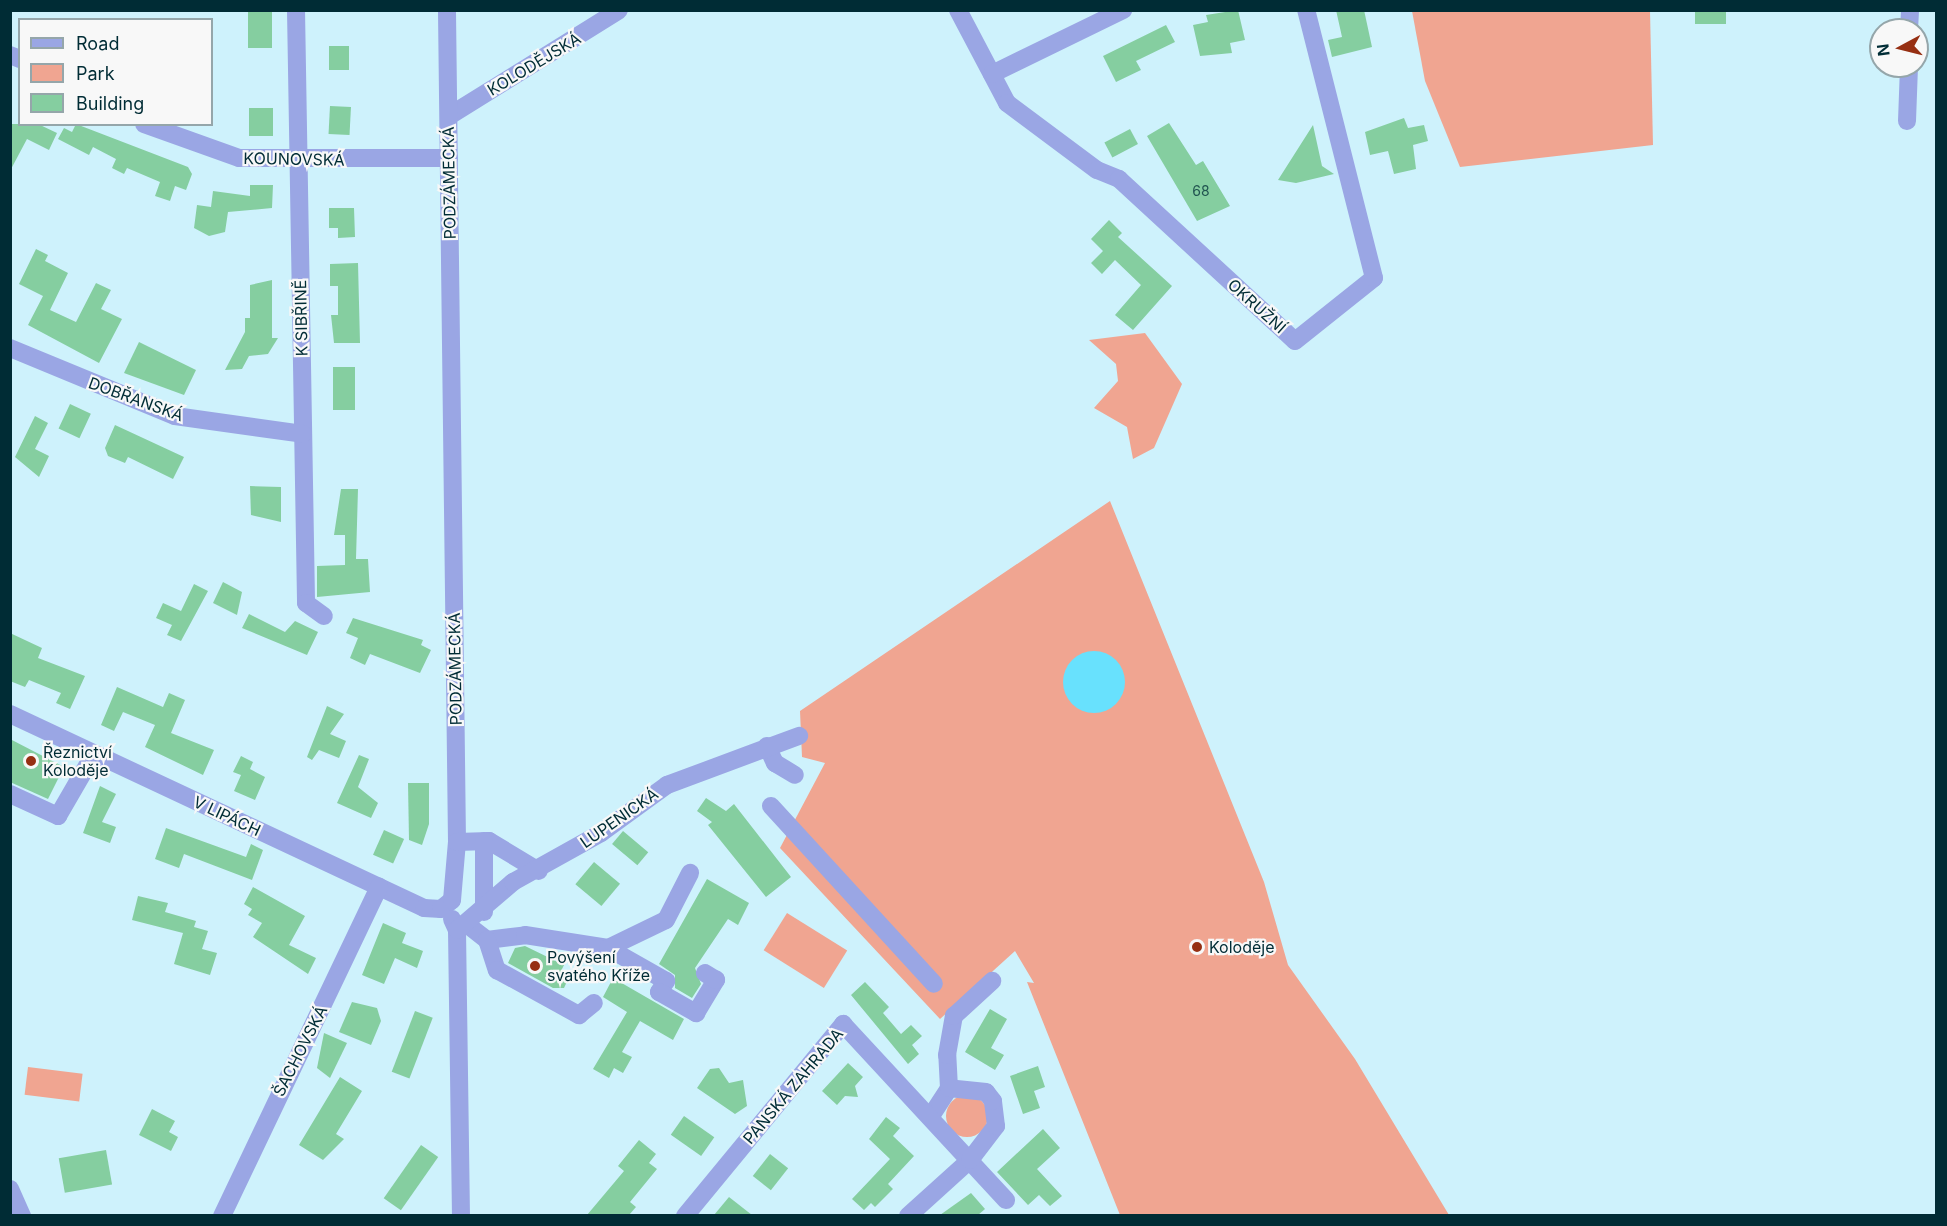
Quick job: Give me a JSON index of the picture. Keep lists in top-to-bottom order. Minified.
{"streets":{"street":["KOLODĚJSKÁ","KOUNOVSKÁ","PODZÁMECKÁ","OKRUŽNÍ","K SIBŘINĚ","DOBŘANSKÁ","V LIPÁCH","LUPENICKÁ","ŠACHOVSKÁ","PANSKÁ ZAHRADA"]},"crossings":[["KOLODĚJSKÁ","PODZÁMECKÁ"],["KOUNOVSKÁ","PODZÁMECKÁ"],["KOUNOVSKÁ","K SIBŘINĚ"],["PODZÁMECKÁ","V LIPÁCH"],["K SIBŘINĚ","DOBŘANSKÁ"],["V LIPÁCH","ŠACHOVSKÁ"]],"places":["Řeznictví Koloděje","Koloděje","Povýšení svatého Kříže"],"house_numbers":["68"],"legend":["Road","Park","Building"],"north":"left"}
